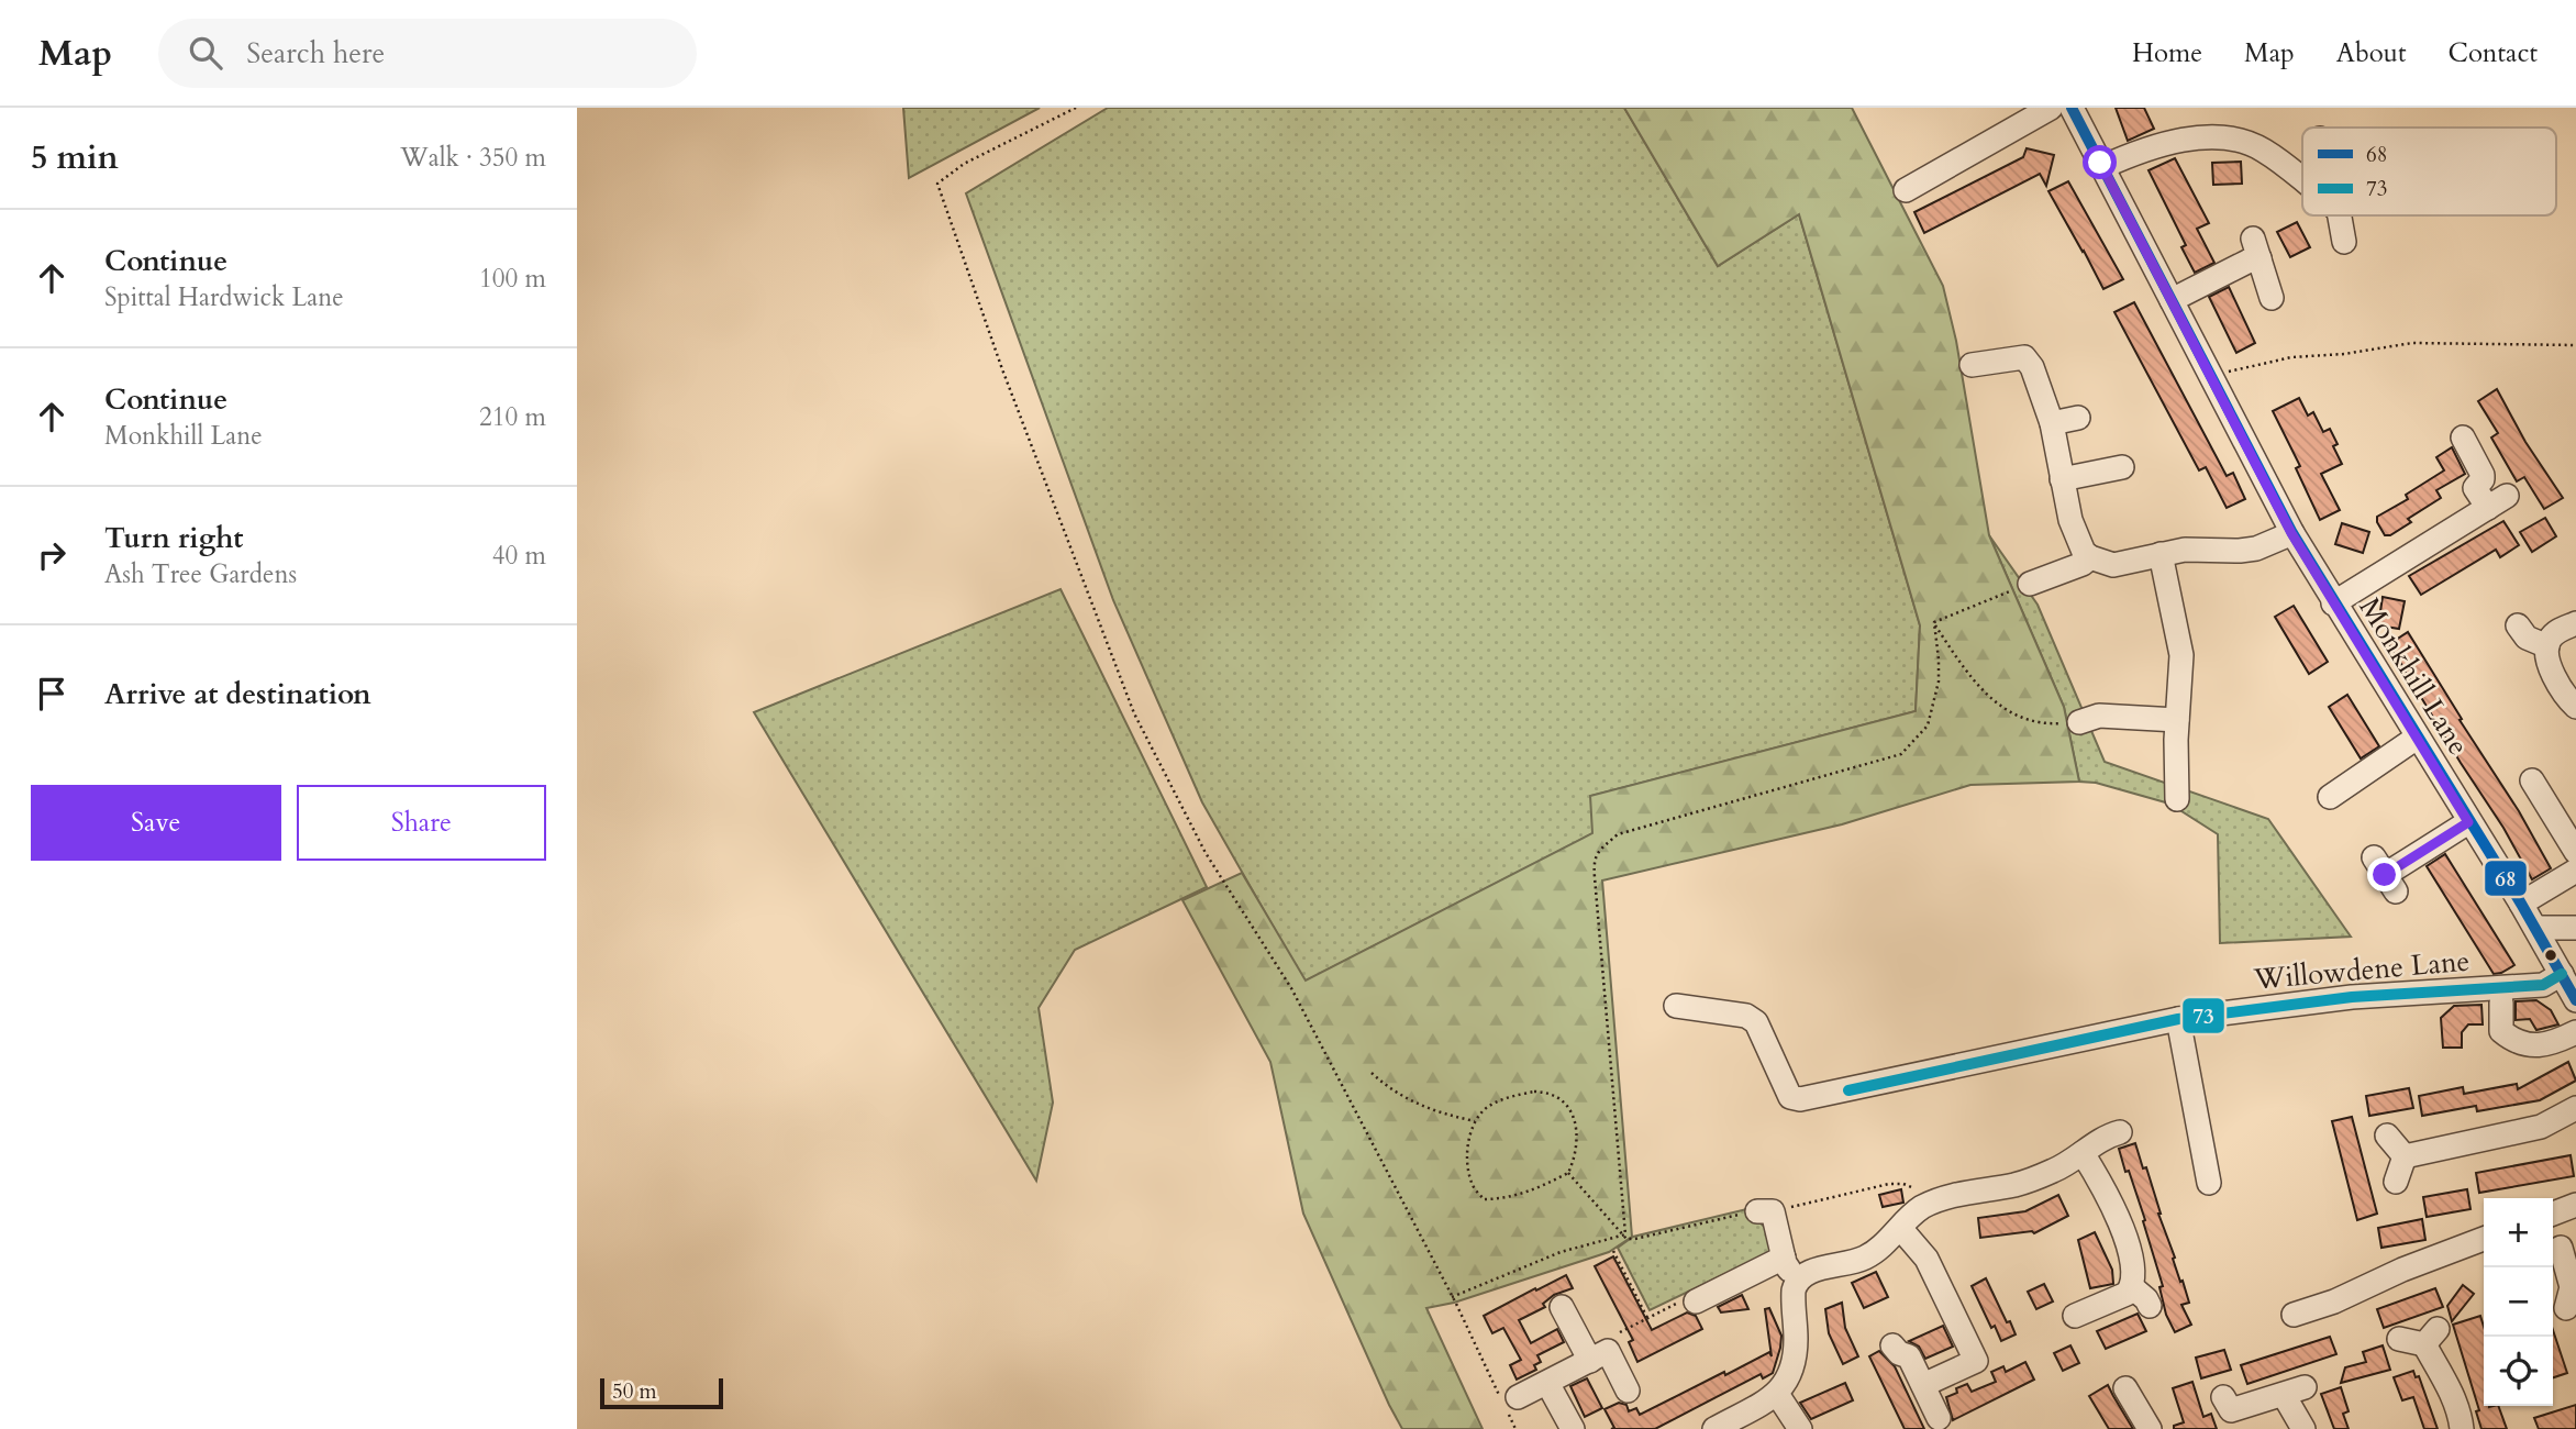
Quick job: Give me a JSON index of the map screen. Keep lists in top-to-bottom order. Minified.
{"streets":{"street":["Monkhill Lane","Willowdene Lane"]},"crossings":[["Monkhill Lane","Willowdene Lane"]],"lines":["transit line 68","transit line 73"],"legend":["68","73"],"scale_bar":"50 m","page":{"header":"Map","search":"Search here","nav":["Home","Map","About","Contact"],"heading":["5 min","Walk · 350 m"],"list":[["Continue","Spittal Hardwick Lane","100 m"],["Continue","Monkhill Lane","210 m"],["Turn right","Ash Tree Gardens","40 m"],"Arrive at destination"],"buttons":["Save","Share"],"map_buttons":["+","−"],"scale":"50 m"}}
